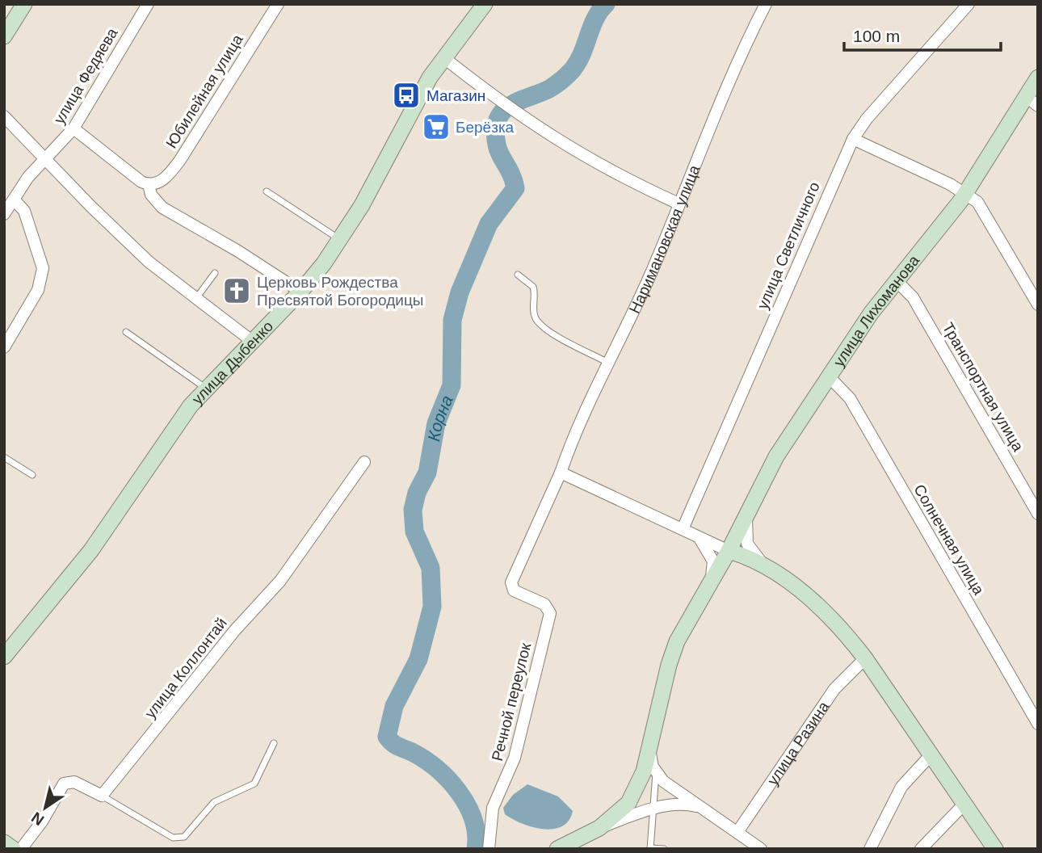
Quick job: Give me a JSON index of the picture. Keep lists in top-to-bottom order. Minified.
{"streets":{"street":["улица Федяева","Юбилейная улица","Наримановская улица","улица Светличного","улица Лихоманова","улица Дыбенко","Транспортная улица","Солнечная улица","улица Коллонтай","Речной переулок","улица Разина"]},"crossings":[["Наримановская улица","Речной переулок"],["улица Лихоманова","Транспортная улица"],["улица Лихоманова","Солнечная улица"]],"water":["Корна"],"places":{"bus stop":["Магазин"],"supermarket":["Берёзка"],"church":["Церковь Рождества Пресвятой Богородицы"]},"scale_bar":"100 m","north":"bottom left"}
